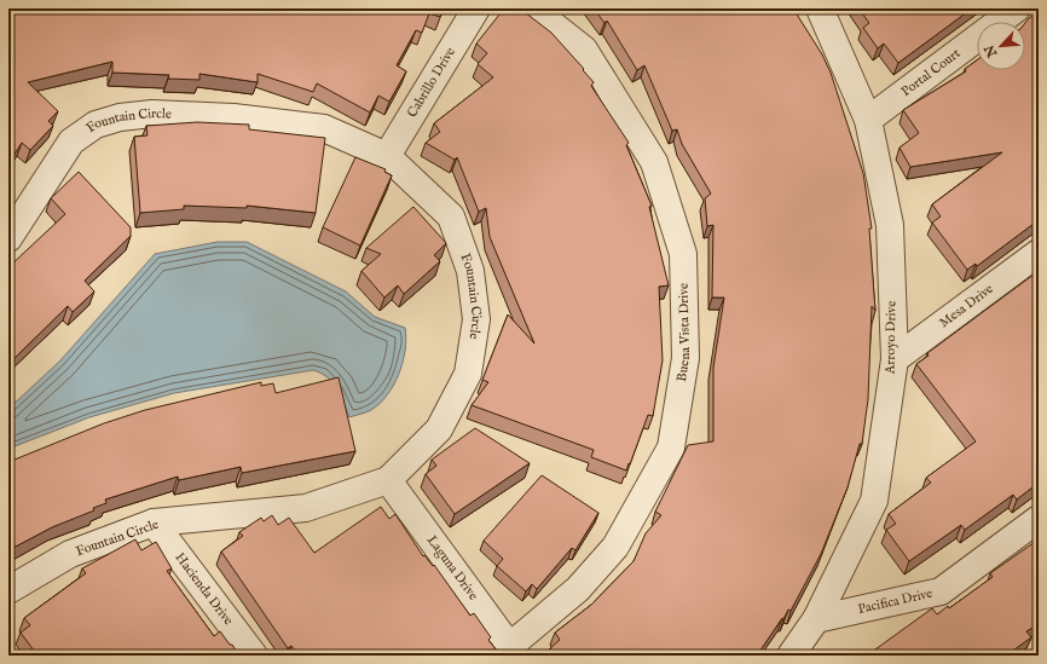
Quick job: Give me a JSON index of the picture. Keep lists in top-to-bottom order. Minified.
{"streets":{"lane":["Portal Court","Cabrillo Drive","Fountain Circle","Mesa Drive","Buena Vista Drive","Arroyo Drive","Laguna Drive","Hacienda Drive","Pacifica Drive"]},"crossings":[["Portal Court","Arroyo Drive"],["Cabrillo Drive","Fountain Circle"],["Fountain Circle","Laguna Drive"],["Fountain Circle","Hacienda Drive"],["Mesa Drive","Arroyo Drive"],["Buena Vista Drive","Laguna Drive"],["Arroyo Drive","Pacifica Drive"]],"north":"bottom left"}
